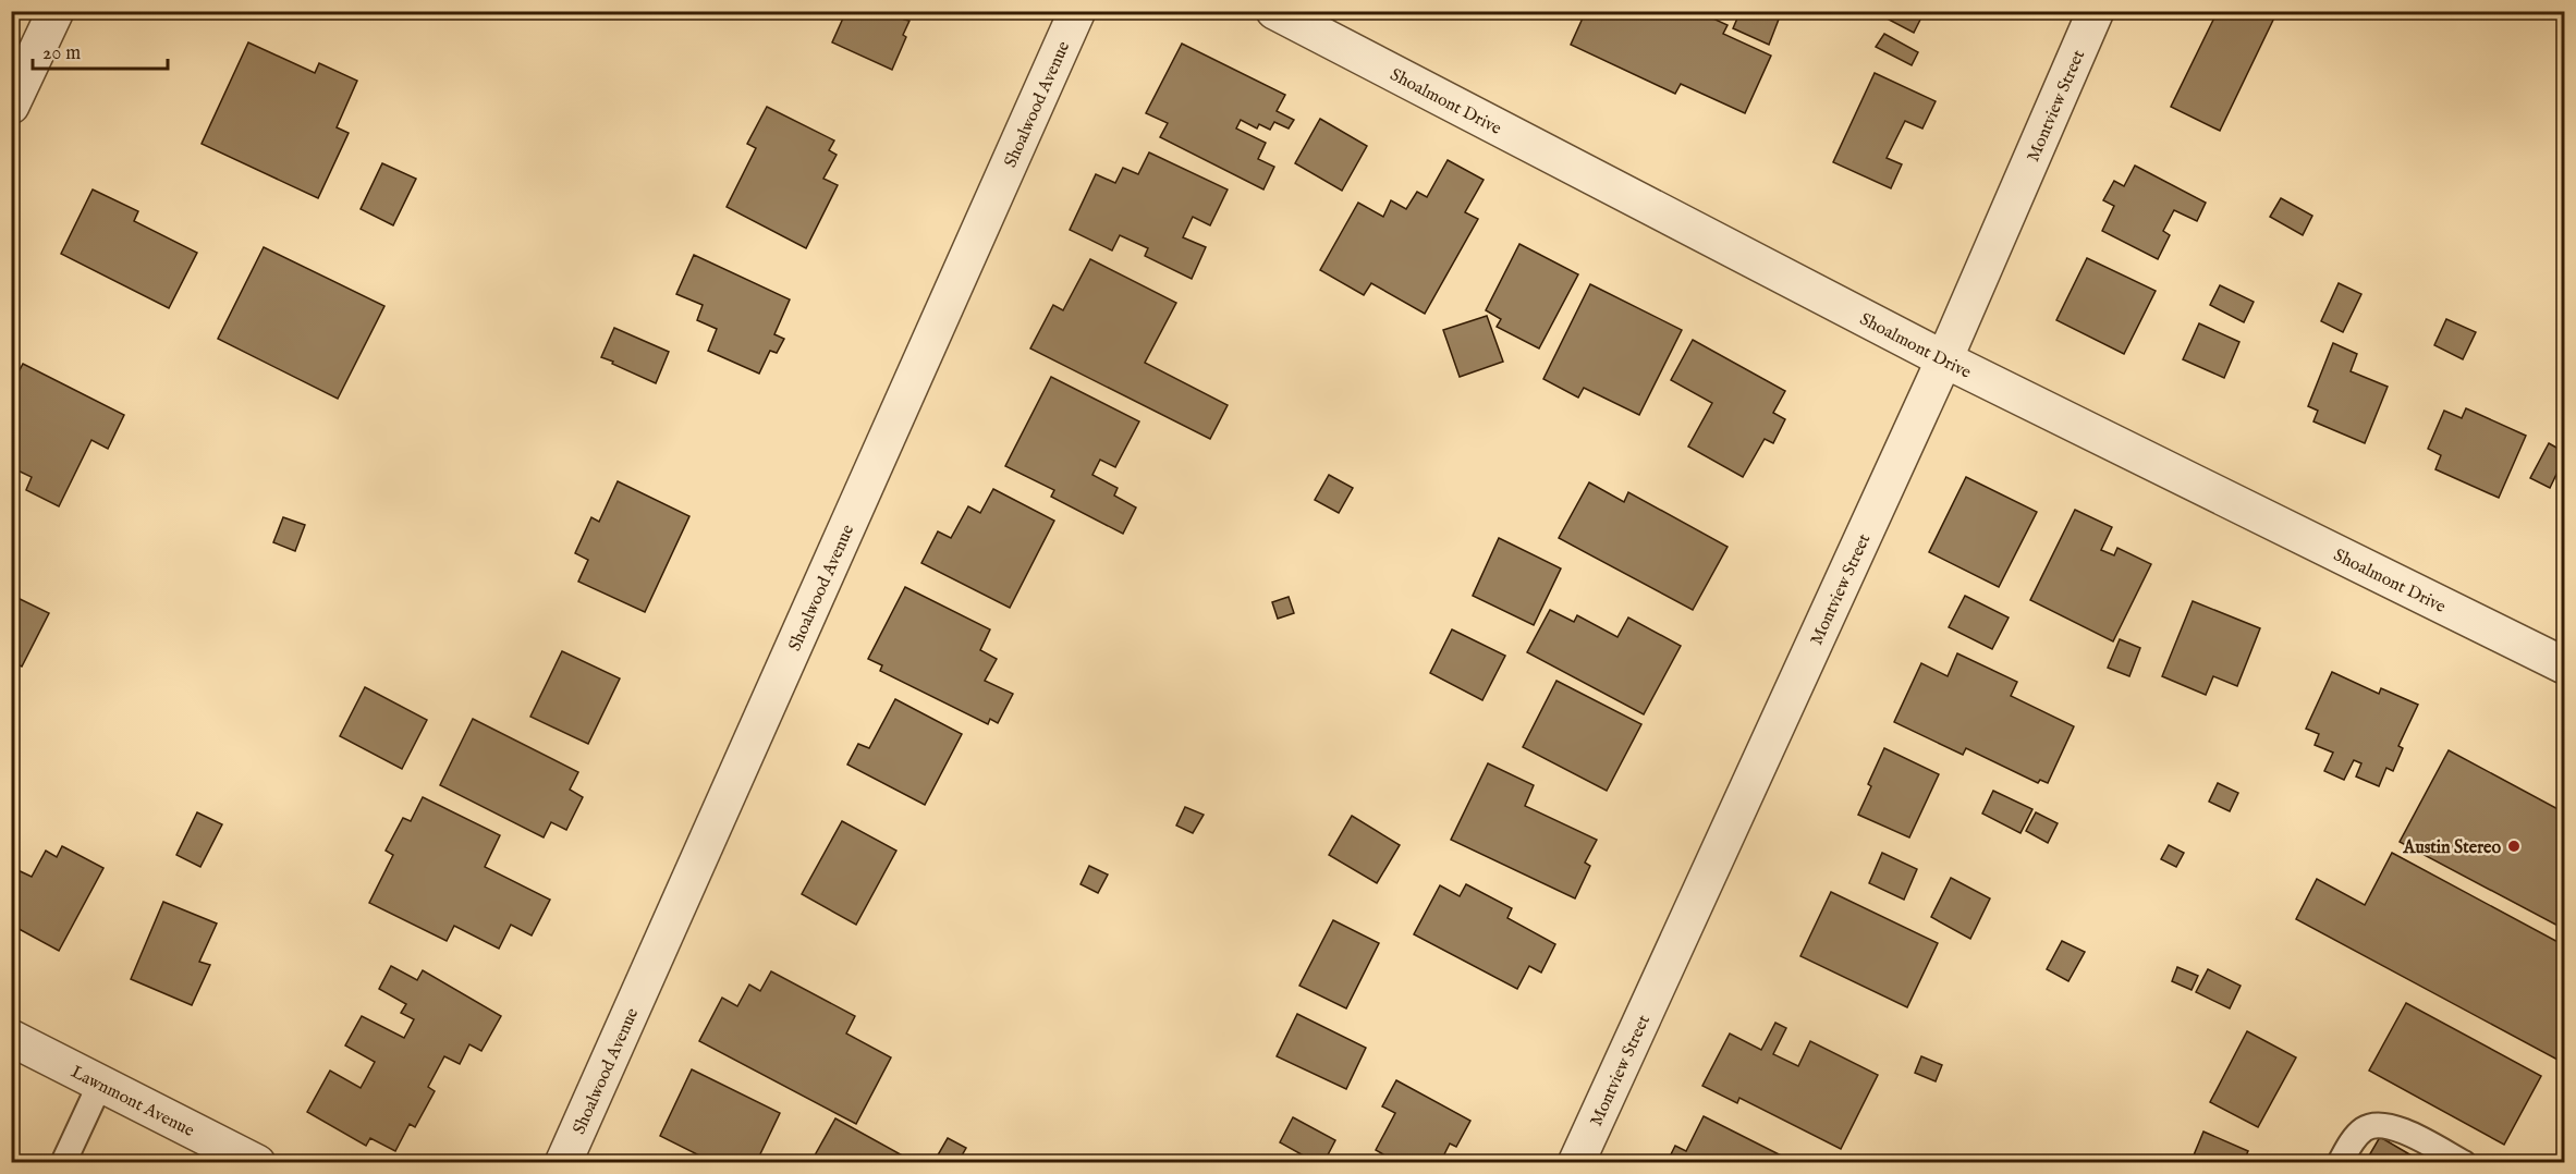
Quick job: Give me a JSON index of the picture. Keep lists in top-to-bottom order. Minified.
{"streets":{"street":["Shoalmont Drive","Shoalwood Avenue","Montview Street","Lawnmont Avenue"]},"crossings":[["Shoalmont Drive","Montview Street"]],"places":["Austin Stereo"],"scale_bar":"20 m"}
